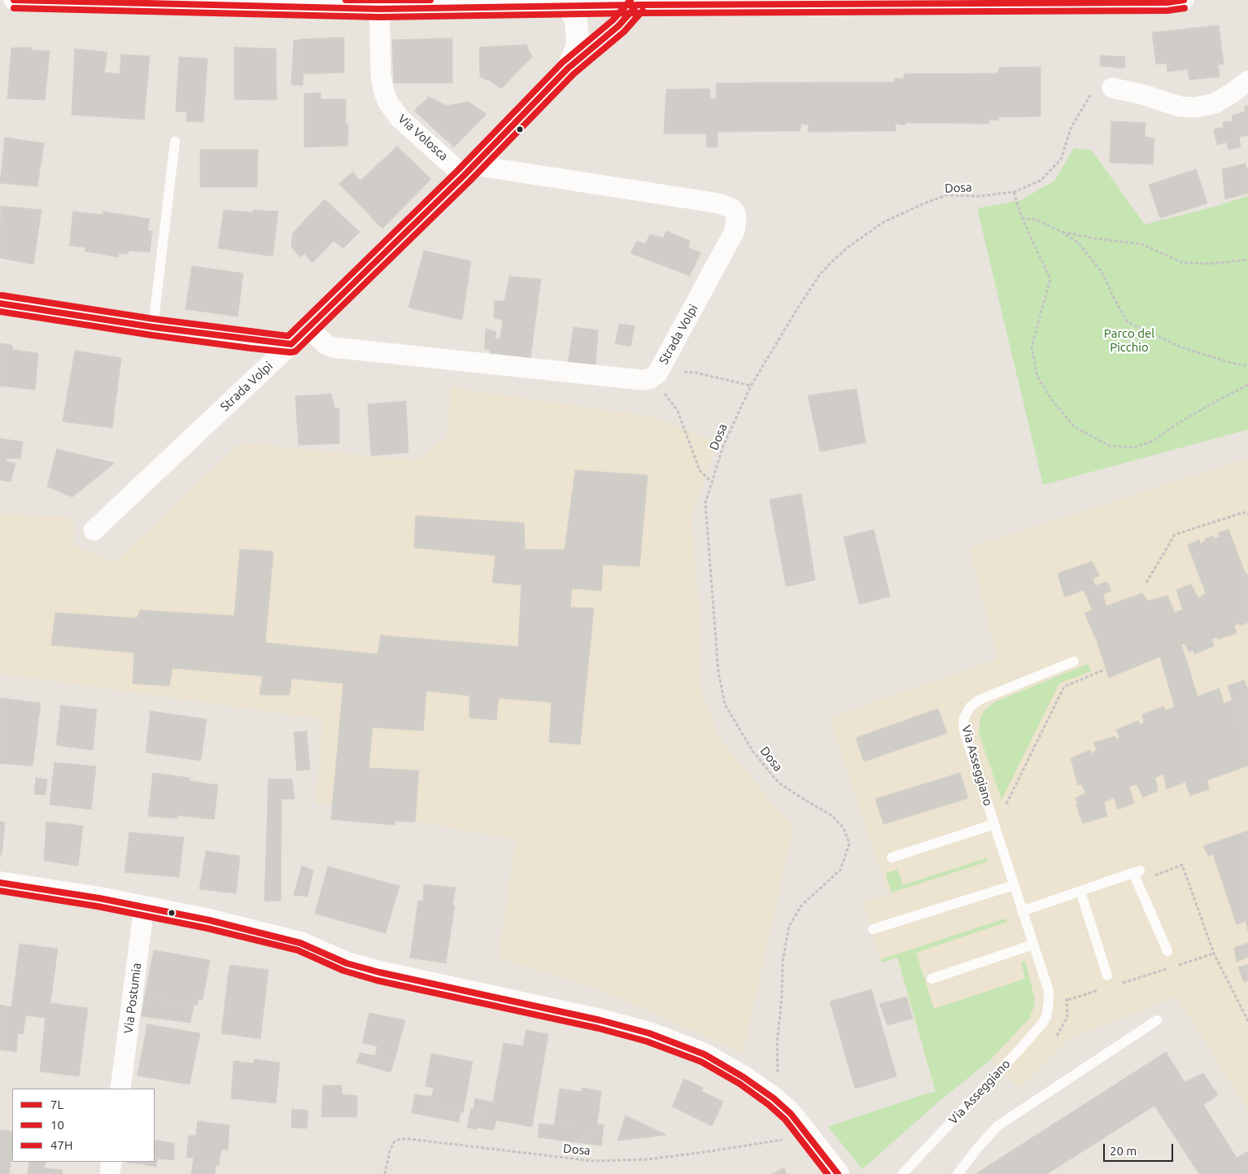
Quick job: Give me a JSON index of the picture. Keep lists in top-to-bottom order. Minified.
{"streets":{"street":["Via Volosca","Strada Volpi","Via Postumia"],"lane":["Via Asseggiano"],"path":["Dosa"]},"crossings":[["Via Volosca","Strada Volpi"]],"parks":["Parco del Picchio"],"lines":["transit line 7L","transit line 47H","transit line 10"],"legend":["7L","10","47H"],"scale_bar":"20 m"}
